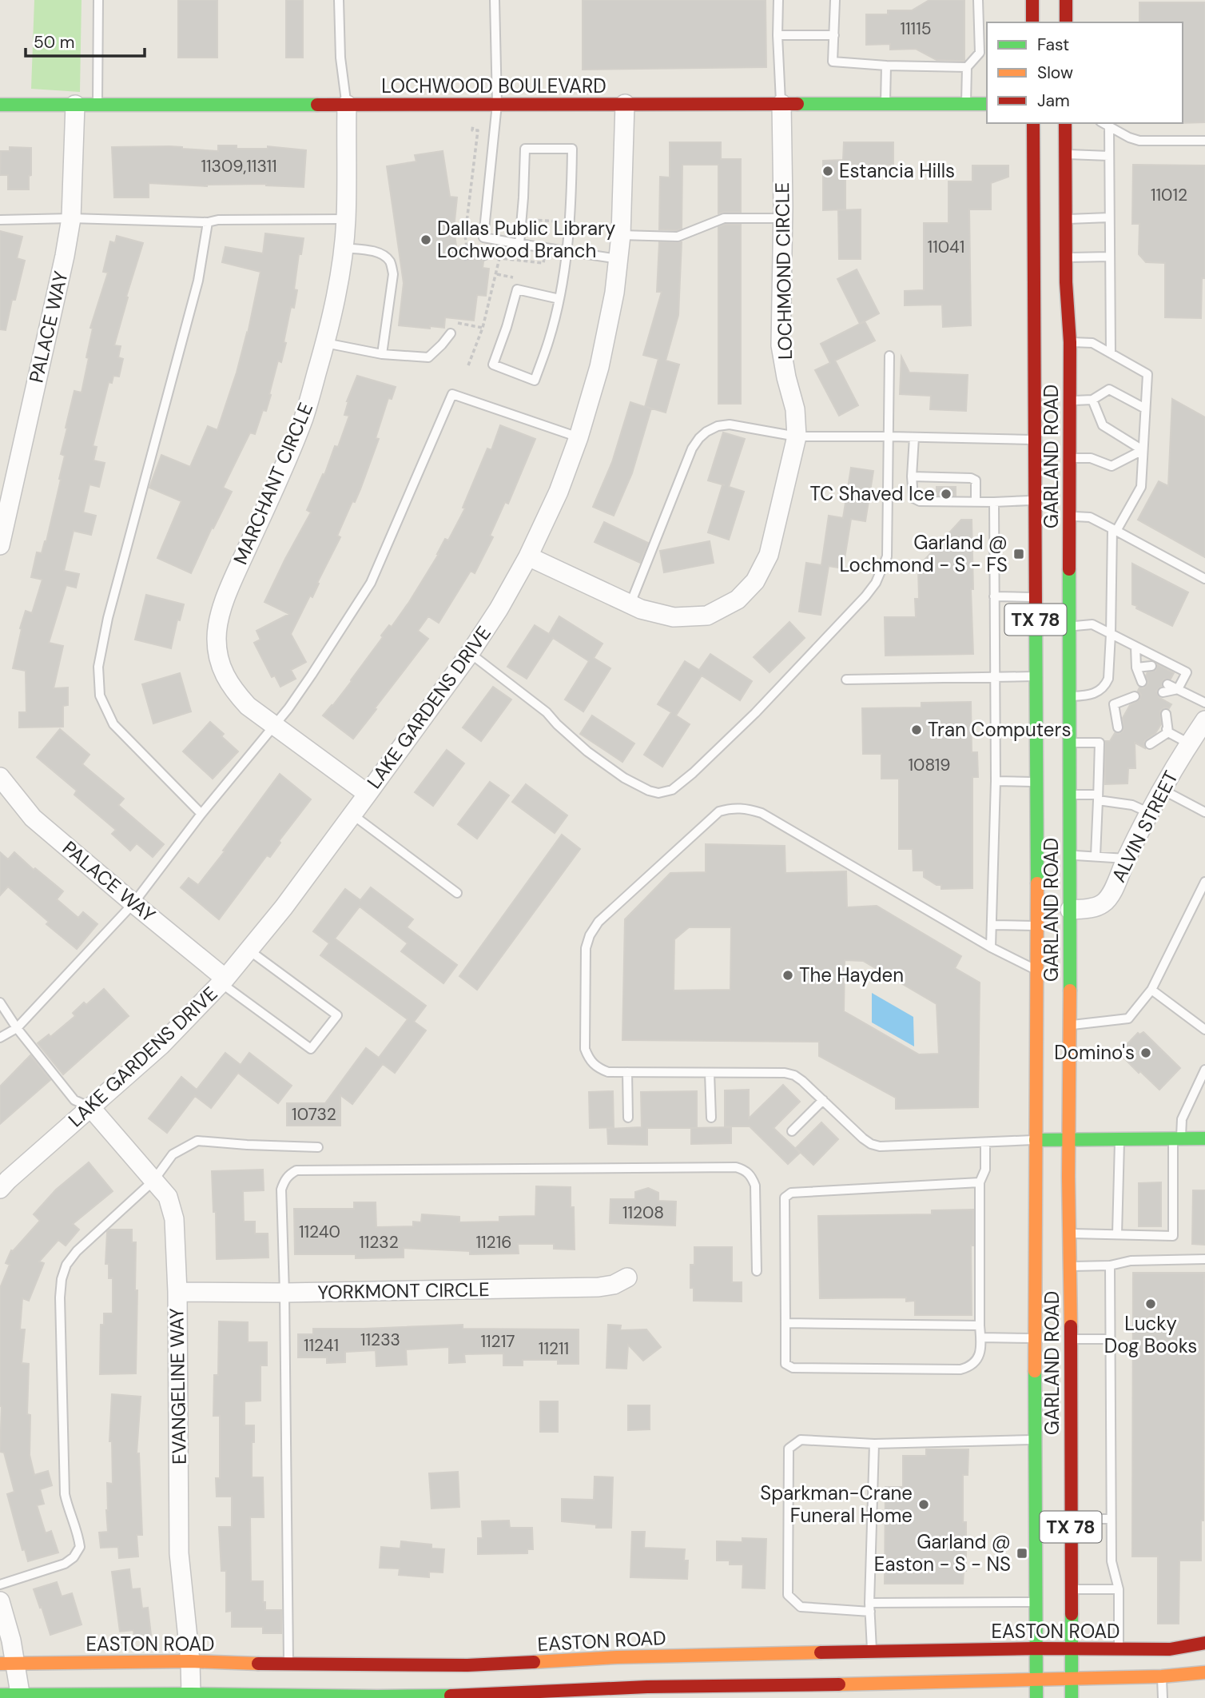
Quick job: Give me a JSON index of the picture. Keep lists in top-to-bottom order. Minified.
{"streets":{"main road":["LOCHWOOD BOULEVARD","GARLAND ROAD","TX 78","EASTON ROAD"],"street":["LOCHMOND CIRCLE","PALACE WAY","MARCHANT CIRCLE","LAKE GARDENS DRIVE","ALVIN STREET","YORKMONT CIRCLE","EVANGELINE WAY"]},"crossings":[["LOCHWOOD BOULEVARD","LOCHMOND CIRCLE"],["LOCHWOOD BOULEVARD","PALACE WAY"],["LOCHWOOD BOULEVARD","MARCHANT CIRCLE"],["LOCHWOOD BOULEVARD","LAKE GARDENS DRIVE"],["LOCHMOND CIRCLE","LAKE GARDENS DRIVE"],["PALACE WAY","LAKE GARDENS DRIVE"],["GARLAND ROAD","ALVIN STREET"],["GARLAND ROAD","EASTON ROAD"],["MARCHANT CIRCLE","LAKE GARDENS DRIVE"],["LAKE GARDENS DRIVE","EVANGELINE WAY"],["YORKMONT CIRCLE","EVANGELINE WAY"],["EVANGELINE WAY","EASTON ROAD"]],"places":{"other":["Estancia Hills","Dallas Public Library Lochwood Branch","TC Shaved Ice","Tran Computers","The Hayden","Domino's","Lucky Dog Books","Sparkman-Crane Funeral Home"],"transit":["Garland @ Lochmond - S - FS","Garland @ Easton - S - NS"]},"house_numbers":["11115","11309,11311","11012","11041","10819","10732","11208","11240","11232","11216","11233","11217","11241","11211"],"legend":["Fast","Slow","Jam"],"scale_bar":"50 m"}
